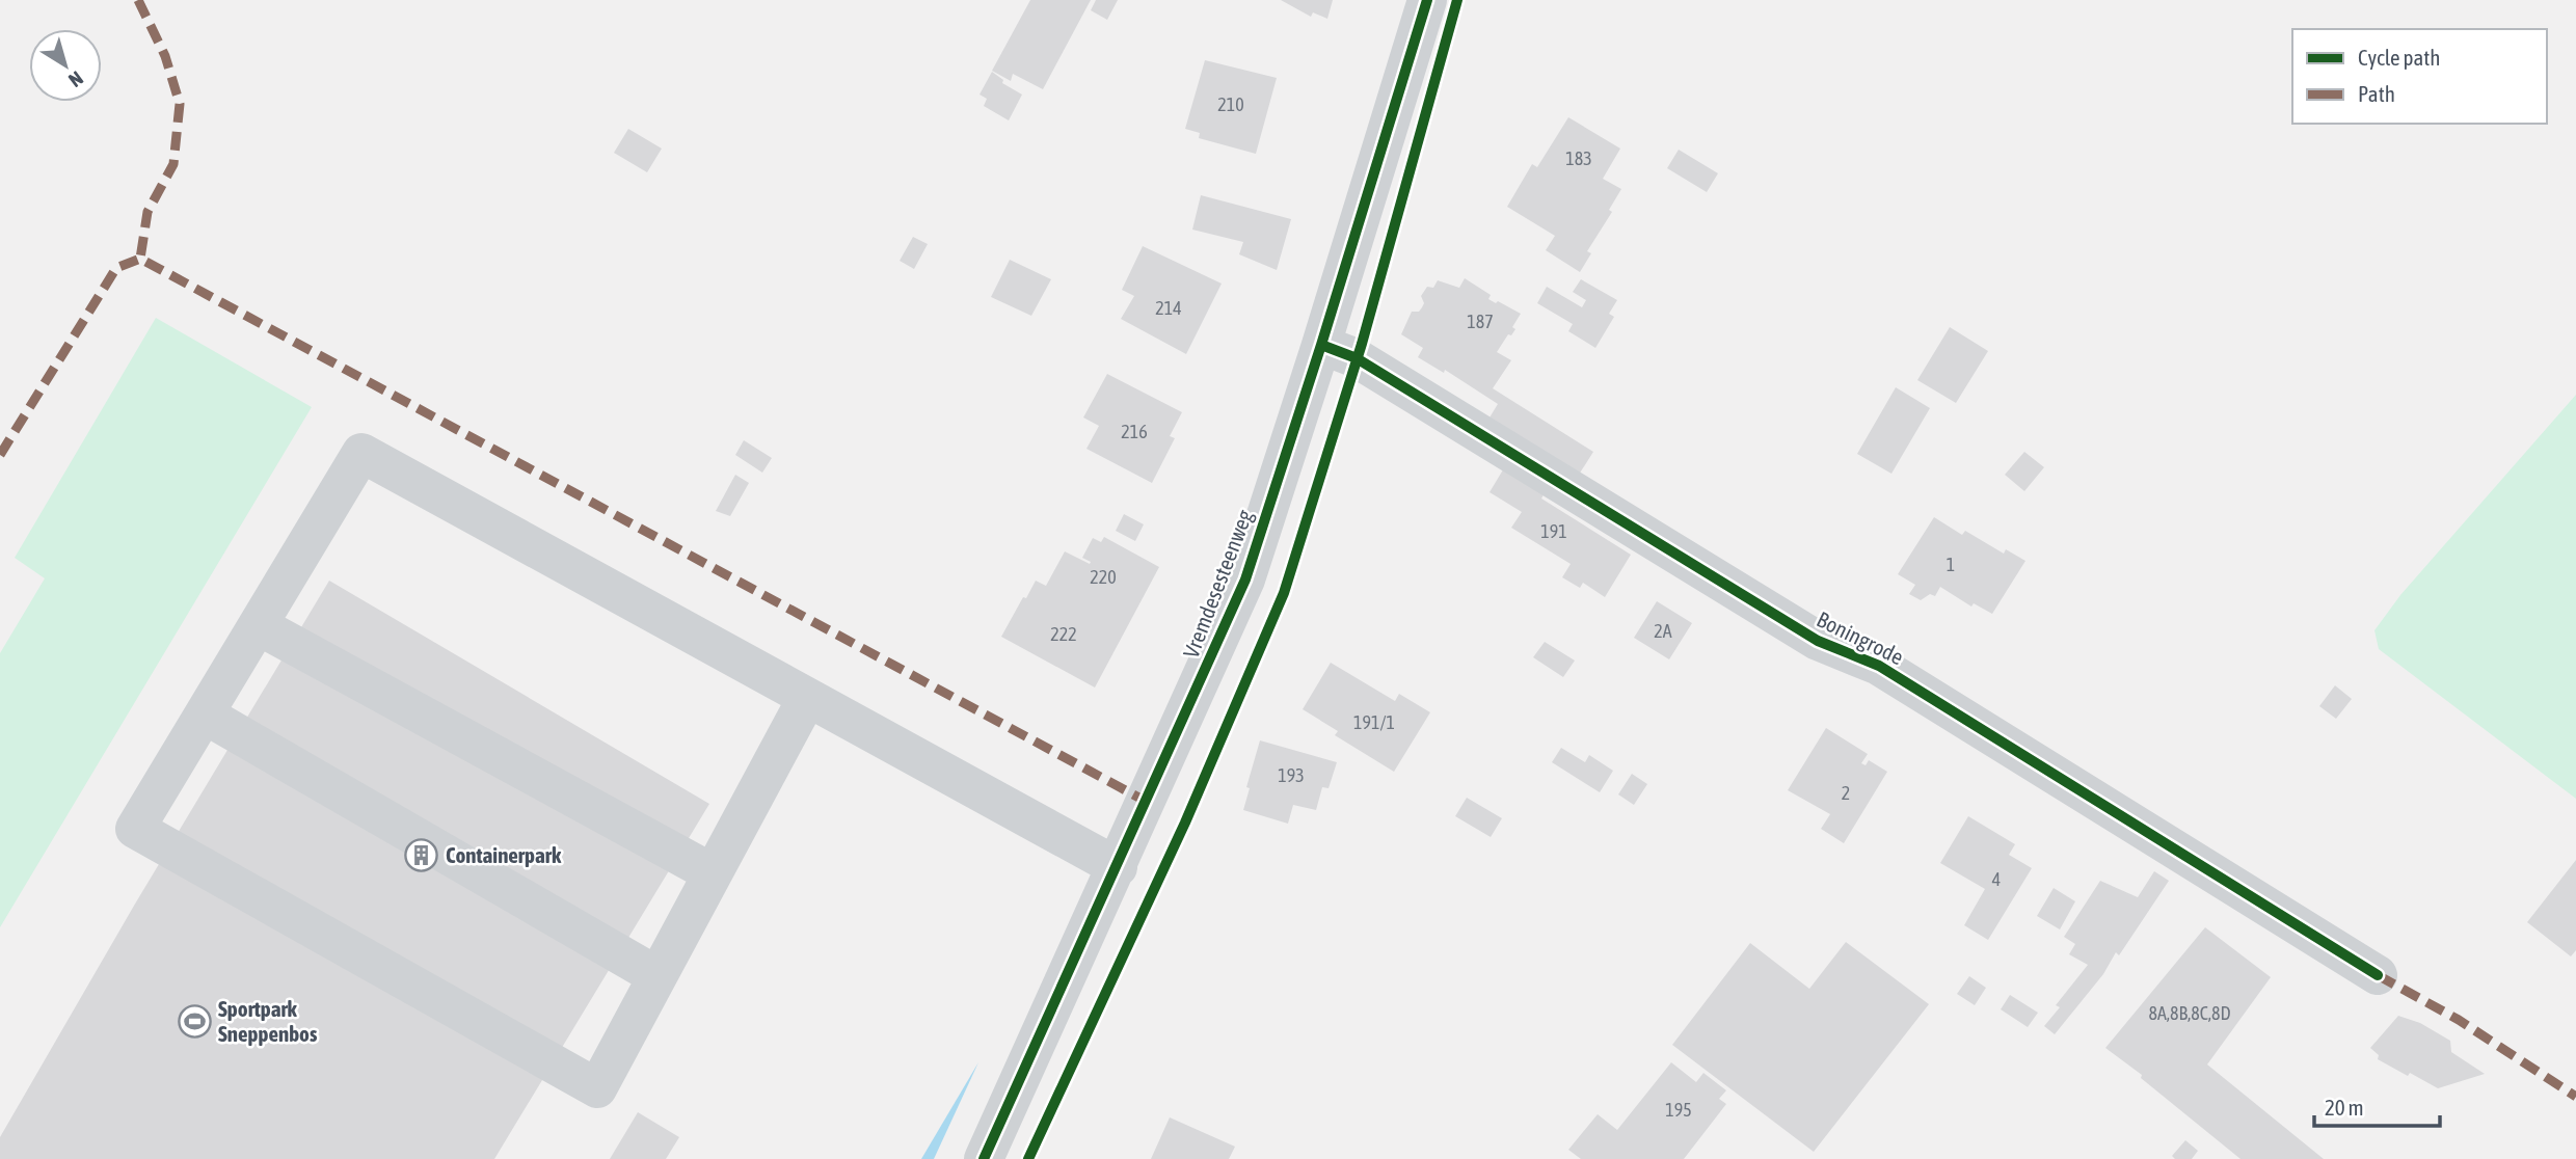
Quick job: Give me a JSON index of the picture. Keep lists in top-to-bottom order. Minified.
{"streets":{"street":["Vremdesesteenweg","Boningrode"]},"crossings":[["Vremdesesteenweg","Boningrode"]],"places":{"building":["Containerpark"],"sports":["Sportpark Sneppenbos"]},"house_numbers":["210","183","214","187","216","191","1","220","2A","222","191/1","193","2","4","8A,8B,8C,8D","195"],"legend":["Cycle path","Path"],"scale_bar":"20 m","north":"bottom right"}
